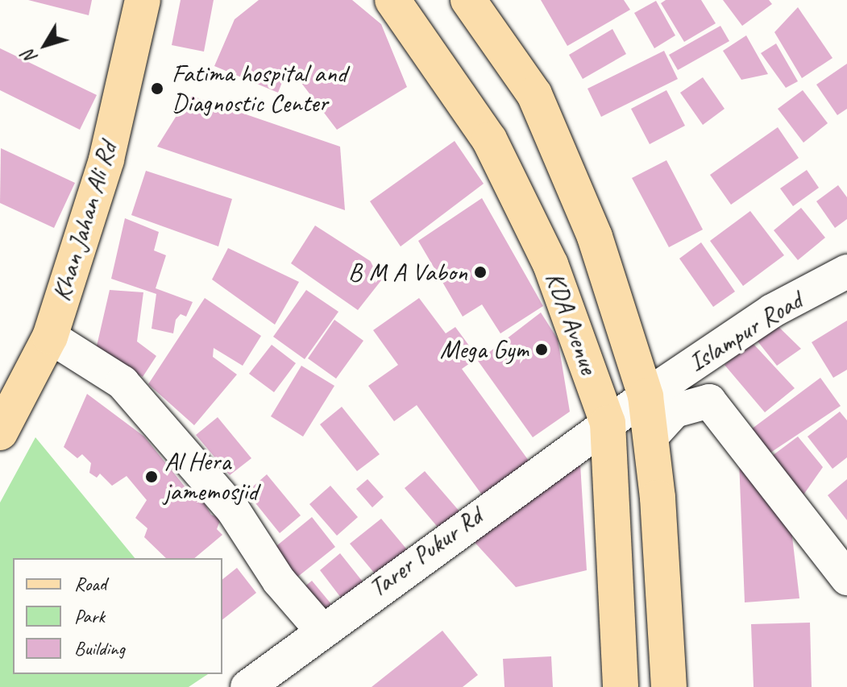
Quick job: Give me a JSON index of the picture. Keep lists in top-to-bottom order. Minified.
{"streets":{"main road":["Khan Jahan Ali Rd","KDA Avenue"],"street":["Islampur Road","Tarer Pukur Rd"]},"crossings":[["KDA Avenue","Islampur Road"],["KDA Avenue","Tarer Pukur Rd"],["Islampur Road","Tarer Pukur Rd"]],"places":["Fatima hospital and Diagnostic Center","B M A Vabon","Mega Gym","Al Hera jamemosjid"],"legend":["Road","Park","Building"],"north":"bottom left"}
